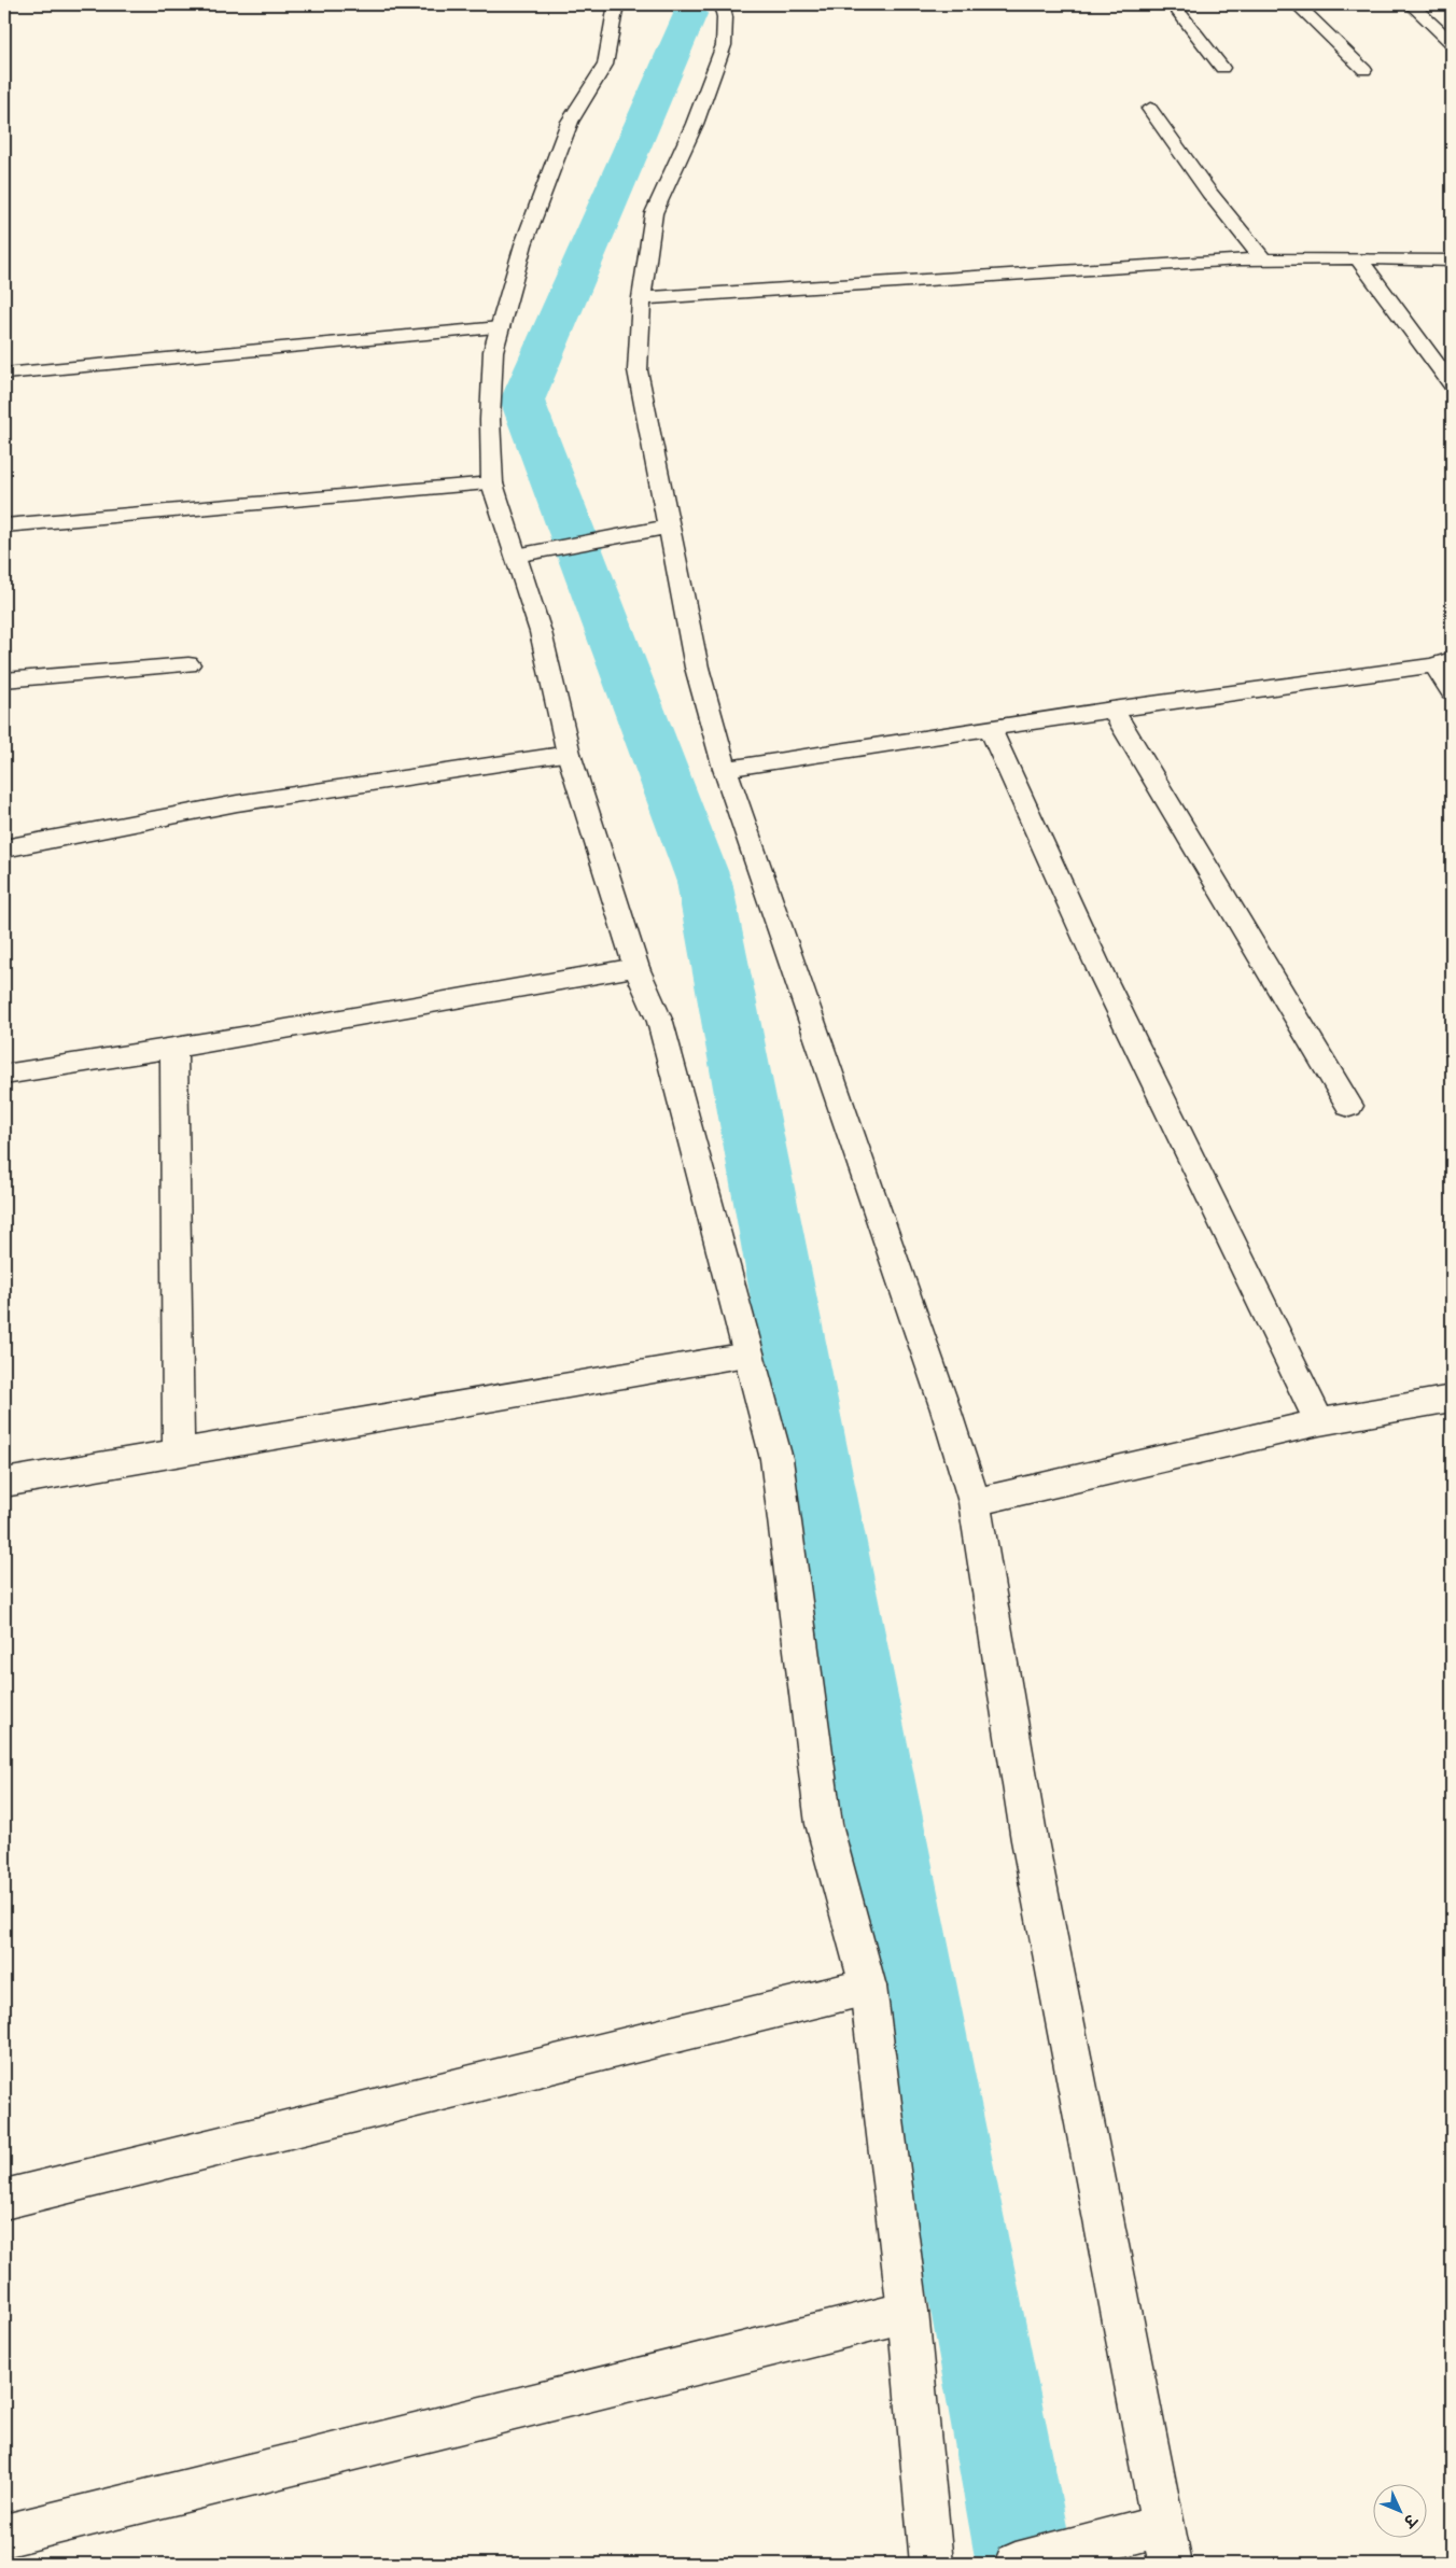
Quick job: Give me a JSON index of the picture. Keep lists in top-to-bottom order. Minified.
{"north":"bottom right"}
